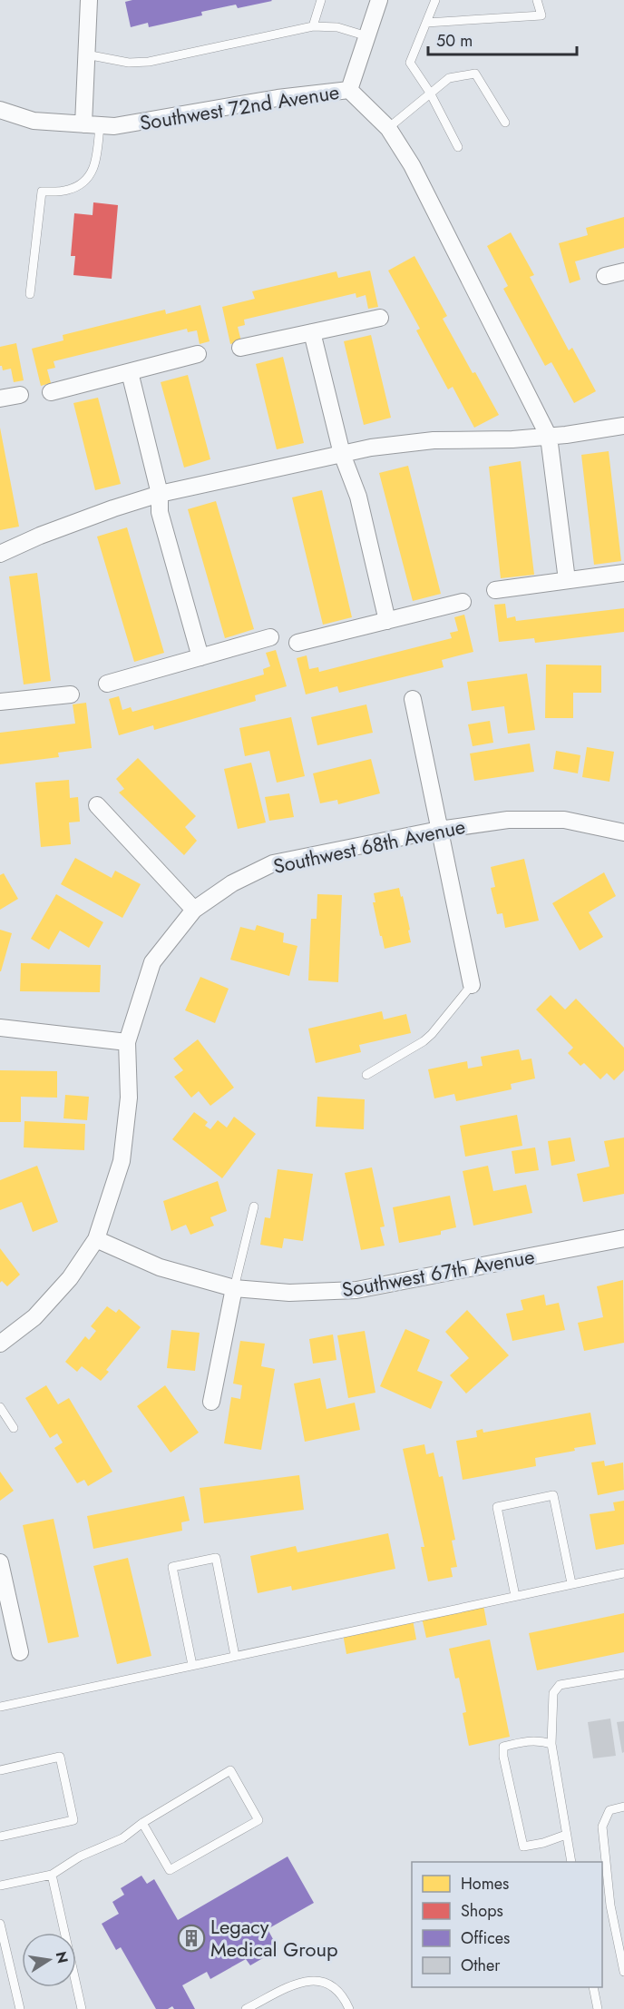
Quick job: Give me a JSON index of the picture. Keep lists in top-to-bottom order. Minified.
{"streets":{"street":["Southwest 72nd Avenue","Southwest 68th Avenue","Southwest 67th Avenue"]},"crossings":[["Southwest 68th Avenue","Southwest 67th Avenue"]],"places":{"building":["Legacy Medical Group"]},"legend":["Homes","Shops","Offices","Other"],"scale_bar":"50 m","north":"right"}
